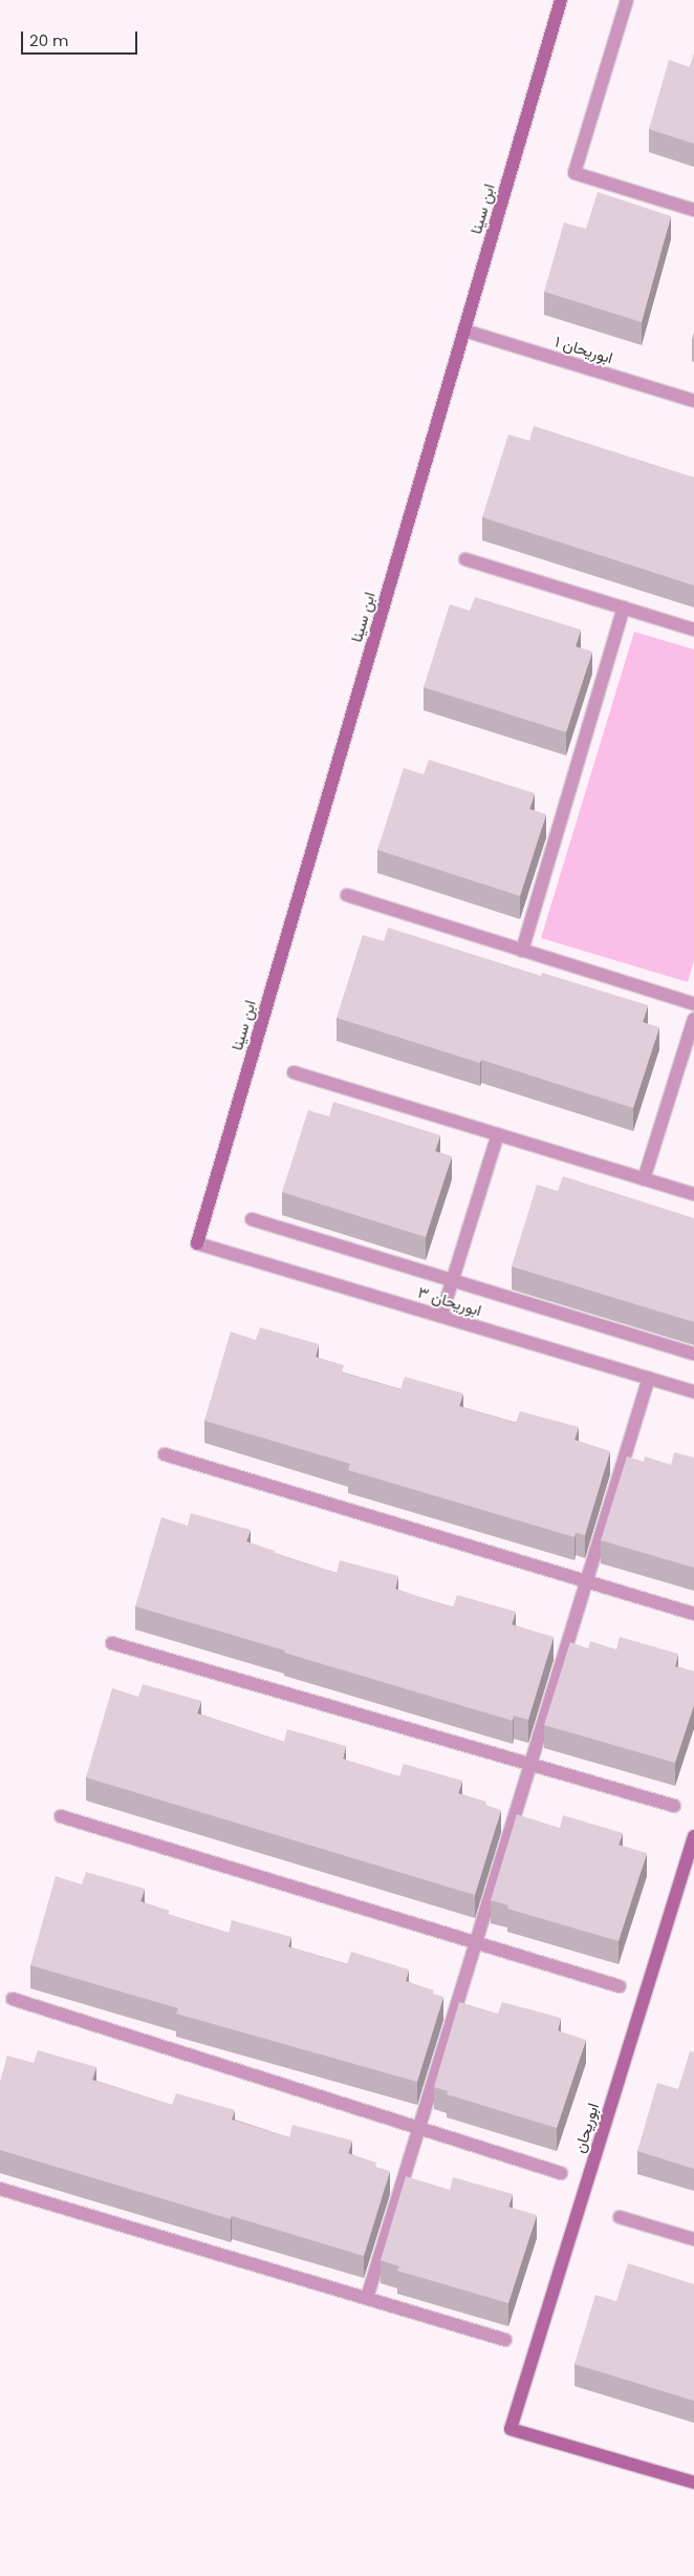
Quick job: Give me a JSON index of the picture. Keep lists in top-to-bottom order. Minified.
{"streets":{"street":["ابن سینا","ابوریحان ۱","ابوریحان ۳","ابوریحان"]},"crossings":[["ابن سینا","ابوریحان ۱"],["ابن سینا","ابوریحان ۳"]],"scale_bar":"20 m"}
